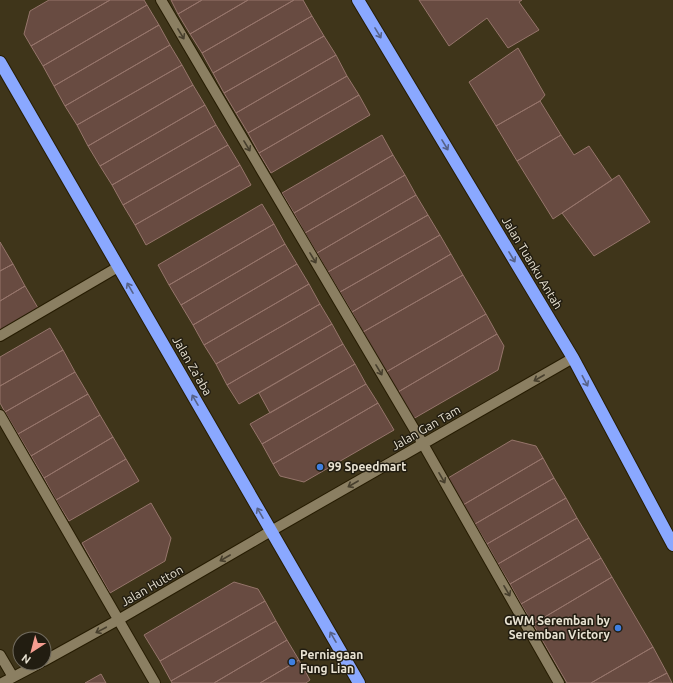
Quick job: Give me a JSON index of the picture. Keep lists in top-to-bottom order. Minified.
{"streets":{"highway":["Jalan Tuanku Antah","Jalan Za'aba"],"street":["Jalan Gan Tam","Jalan Hutton"]},"crossings":[["Jalan Tuanku Antah","Jalan Gan Tam"],["Jalan Za'aba","Jalan Gan Tam"],["Jalan Za'aba","Jalan Hutton"],["Jalan Gan Tam","Jalan Hutton"]],"one_way":["Jalan Tuanku Antah","Jalan Za'aba","Jalan Gan Tam","Jalan Hutton"],"places":["99 Speedmart","GWM Seremban by Seremban Victory","Perniagaan Fung Lian"],"north":"bottom left"}
